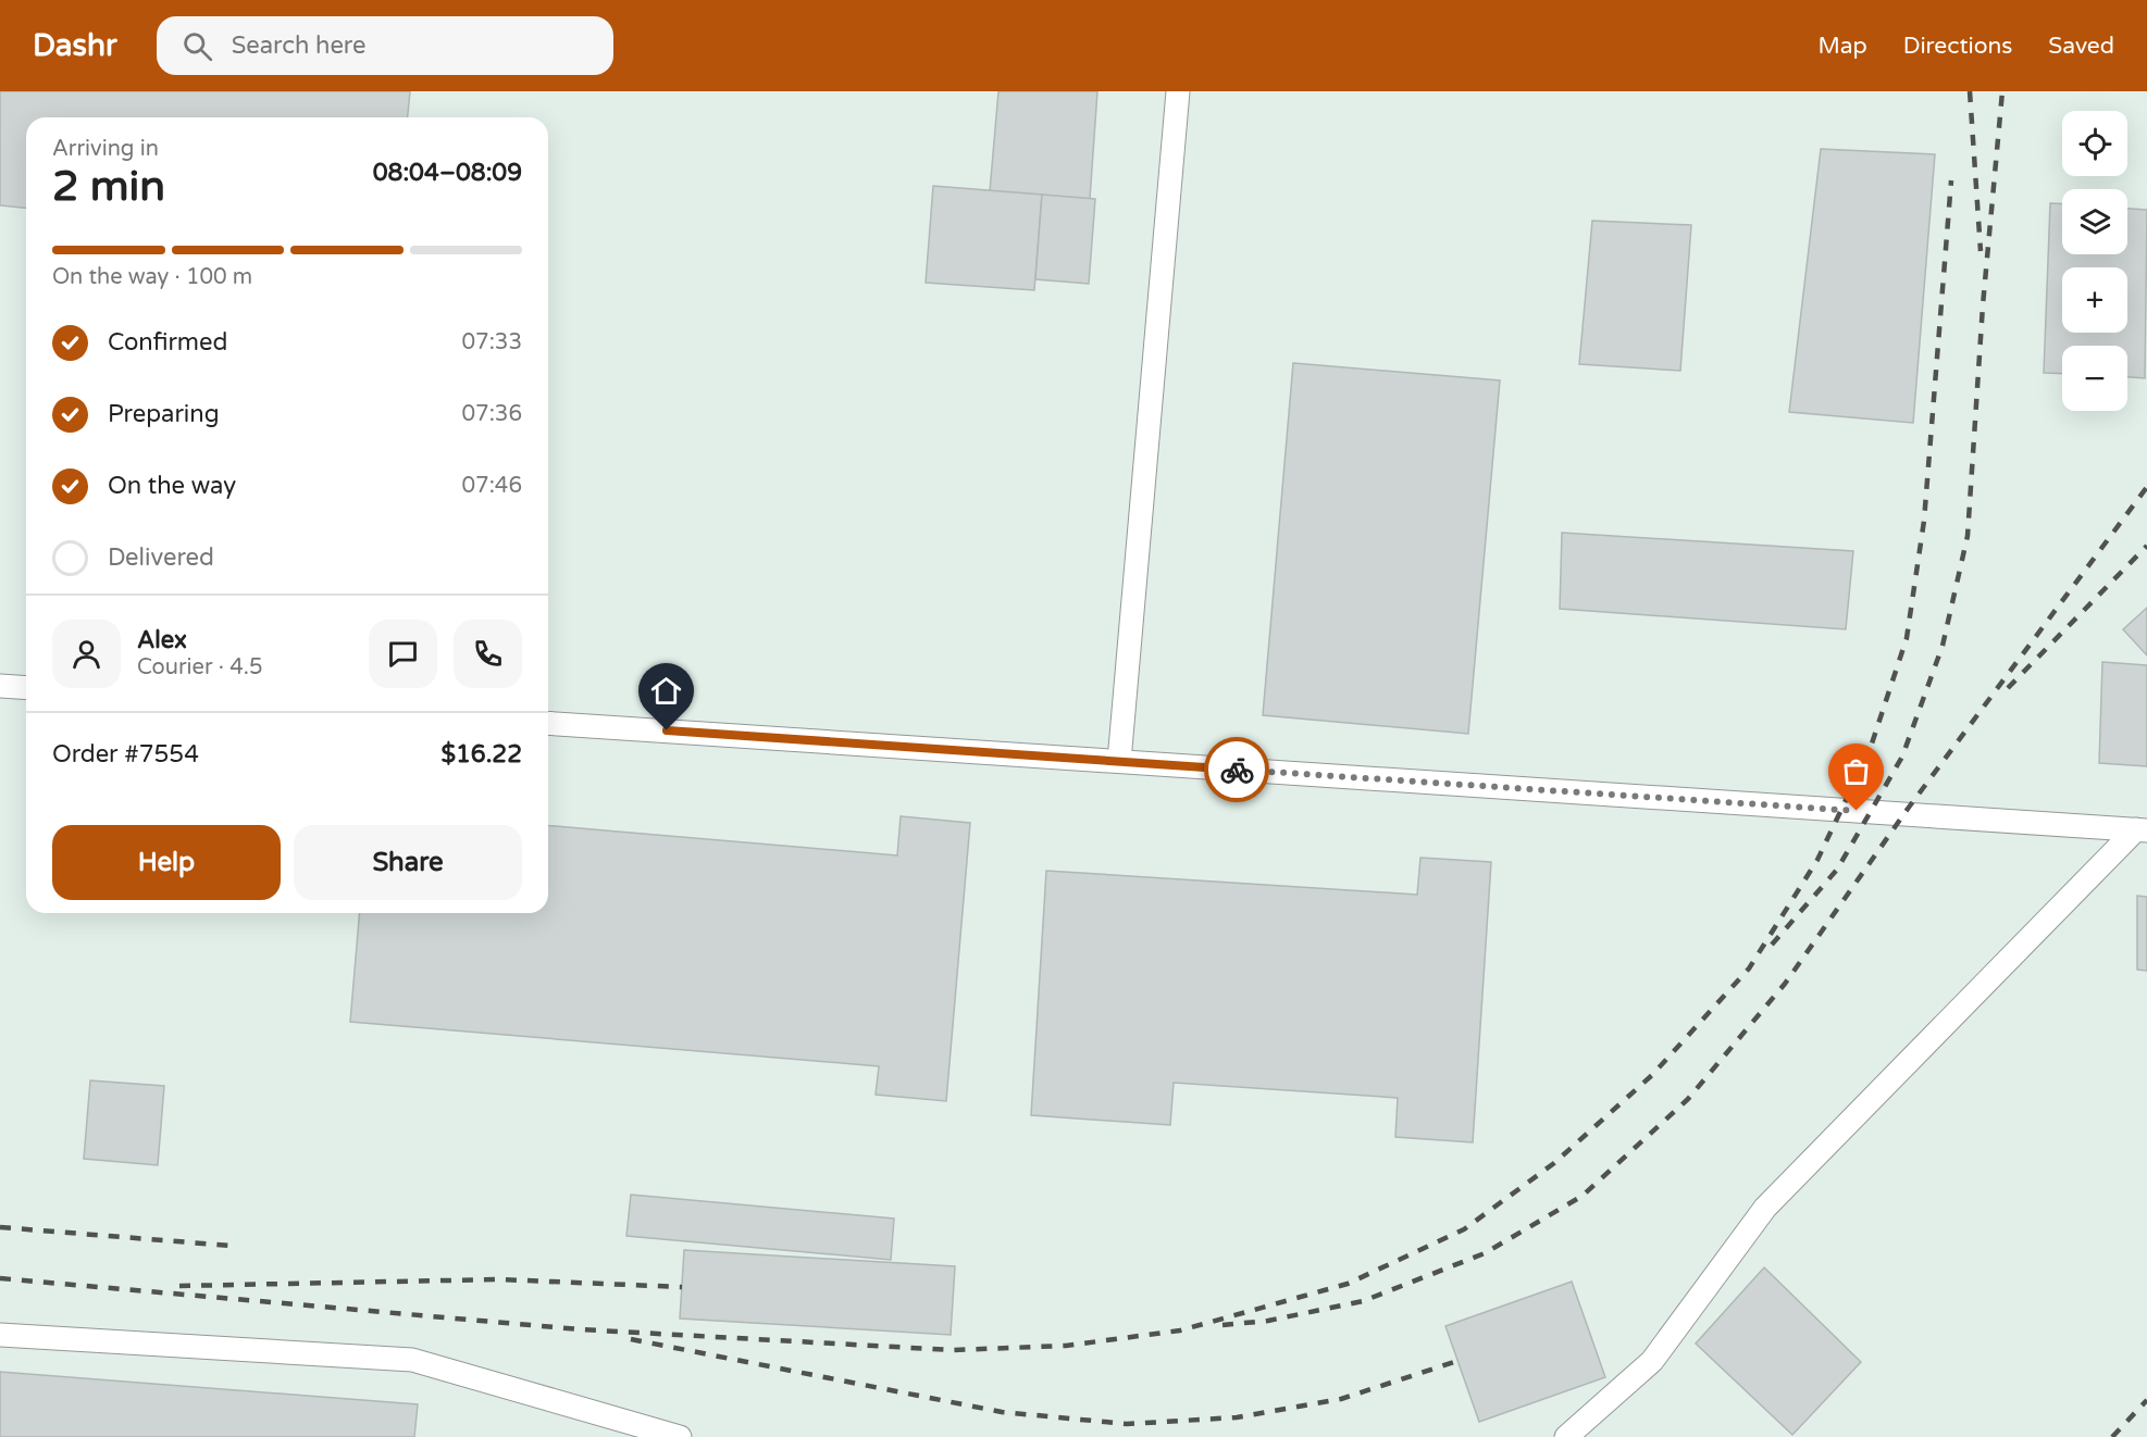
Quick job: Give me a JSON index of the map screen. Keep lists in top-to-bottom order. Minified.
{"page":{"header":"Dashr","search":"Search here","nav":["Map","Directions","Saved"],"map_buttons":["+","−"],"heading":["2 min","Arriving in","08:04–08:09"],"panel":["Alex","Courier · 4.5","Order #7554","$16.22"],"bar":"On the way · 100 m","list":[["Confirmed","07:33"],["Preparing","07:36"],["On the way","07:46"],"Delivered"],"buttons":["Help","Share"]}}
